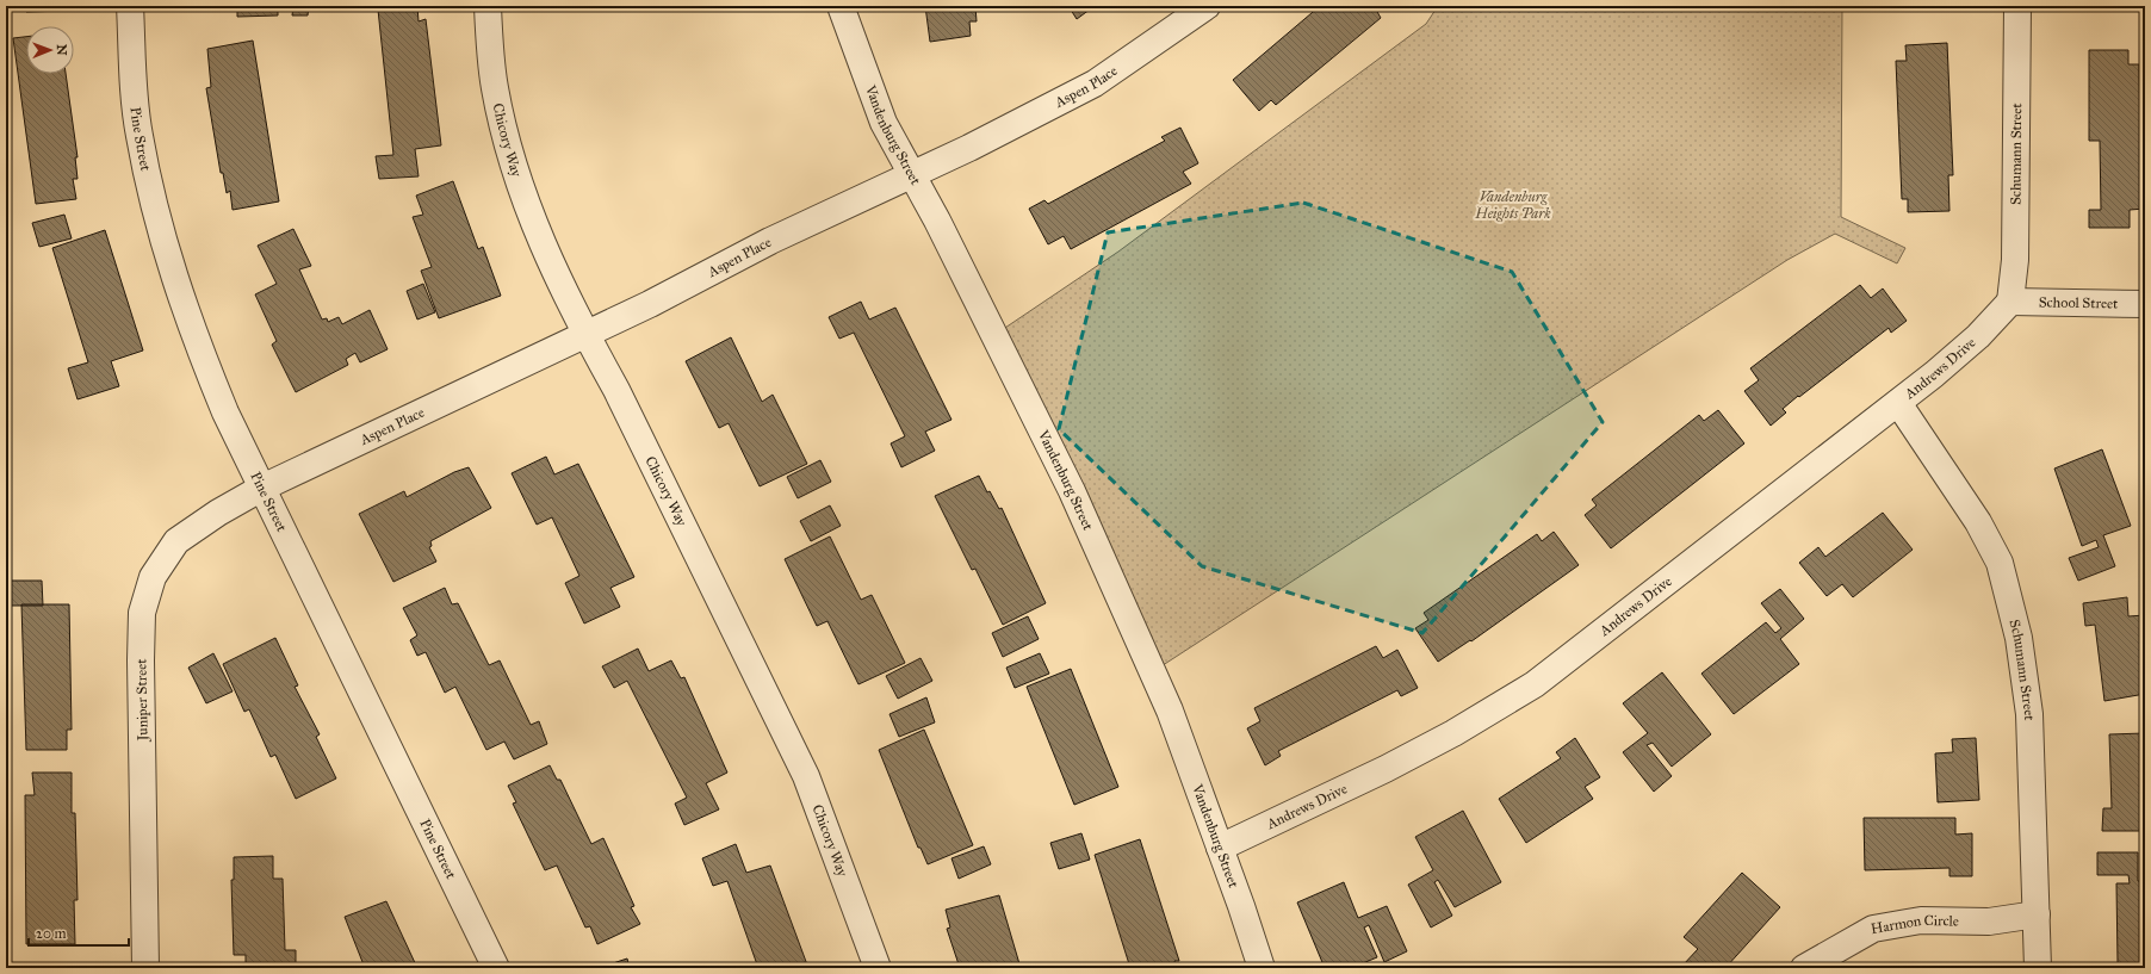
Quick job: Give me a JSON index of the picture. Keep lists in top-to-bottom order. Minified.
{"streets":{"street":["Aspen Place","Vandenburg Street","Pine Street","Chicory Way","Schumann Street","School Street","Andrews Drive","Juniper Street","Harmon Circle"]},"crossings":[["Aspen Place","Vandenburg Street"],["Aspen Place","Pine Street"],["Aspen Place","Chicory Way"],["Aspen Place","Juniper Street"],["Vandenburg Street","Andrews Drive"],["Pine Street","Juniper Street"],["Schumann Street","School Street"],["Schumann Street","Andrews Drive"],["Schumann Street","Harmon Circle"],["School Street","Andrews Drive"]],"parks":["Vandenburg Heights Park"],"scale_bar":"20 m","north":"right"}
